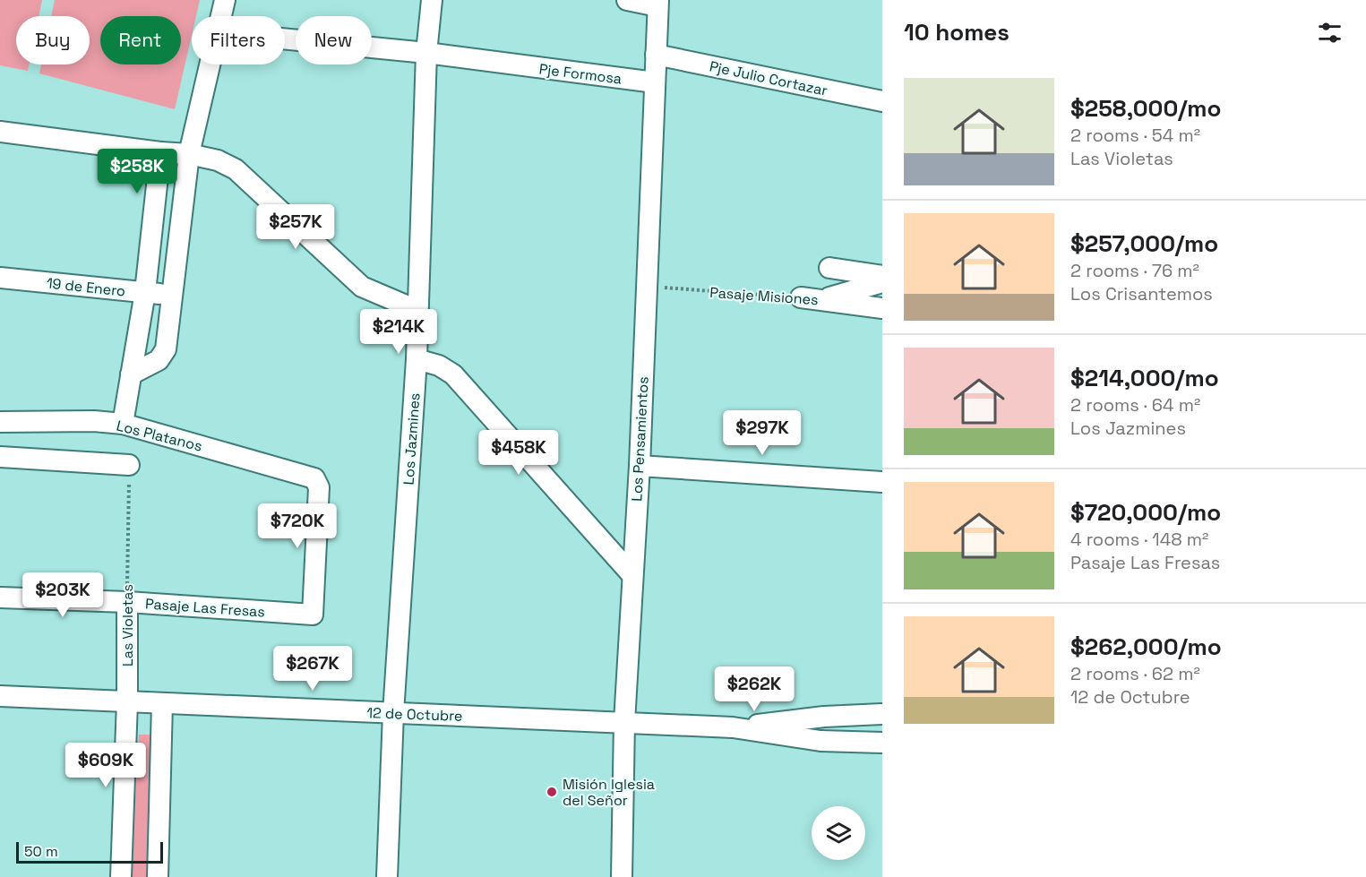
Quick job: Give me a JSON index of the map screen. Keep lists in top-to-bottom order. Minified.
{"streets":{"street":["Pje Formosa","Pje Julio Cortazar","19 de Enero","Pasaje Misiones","Los Platanos","Los Jazmines","Los Pensamientos","Pasaje Las Fresas","Las Violetas","12 de Octubre"]},"crossings":[["Pje Formosa","Los Jazmines"],["Pje Formosa","Los Pensamientos"],["Pje Julio Cortazar","Los Pensamientos"],["Pasaje Misiones","Los Pensamientos"],["Los Platanos","Pasaje Las Fresas"],["Los Jazmines","12 de Octubre"],["Los Pensamientos","12 de Octubre"],["Pasaje Las Fresas","Las Violetas"],["Las Violetas","12 de Octubre"]],"places":["Misión Iglesia del Señor"],"scale_bar":"50 m","page":{"heading":"10 homes","chip":["Buy","Rent","Filters","New"],"list":[{"name":"$258,000/mo","note":"2 rooms · 54 m² · Las Violetas"},{"name":"$257,000/mo","note":"2 rooms · 76 m² · Los Crisantemos"},{"name":"$214,000/mo","note":"2 rooms · 64 m² · Los Jazmines"},{"name":"$720,000/mo","note":"4 rooms · 148 m² · Pasaje Las Fresas"},{"name":"$262,000/mo","note":"2 rooms · 62 m² · 12 de Octubre"}],"price":["$258K","$257K","$214K","$297K","$458K","$720K","$203K","$267K","$262K","$609K"],"scale":"50 m"}}
